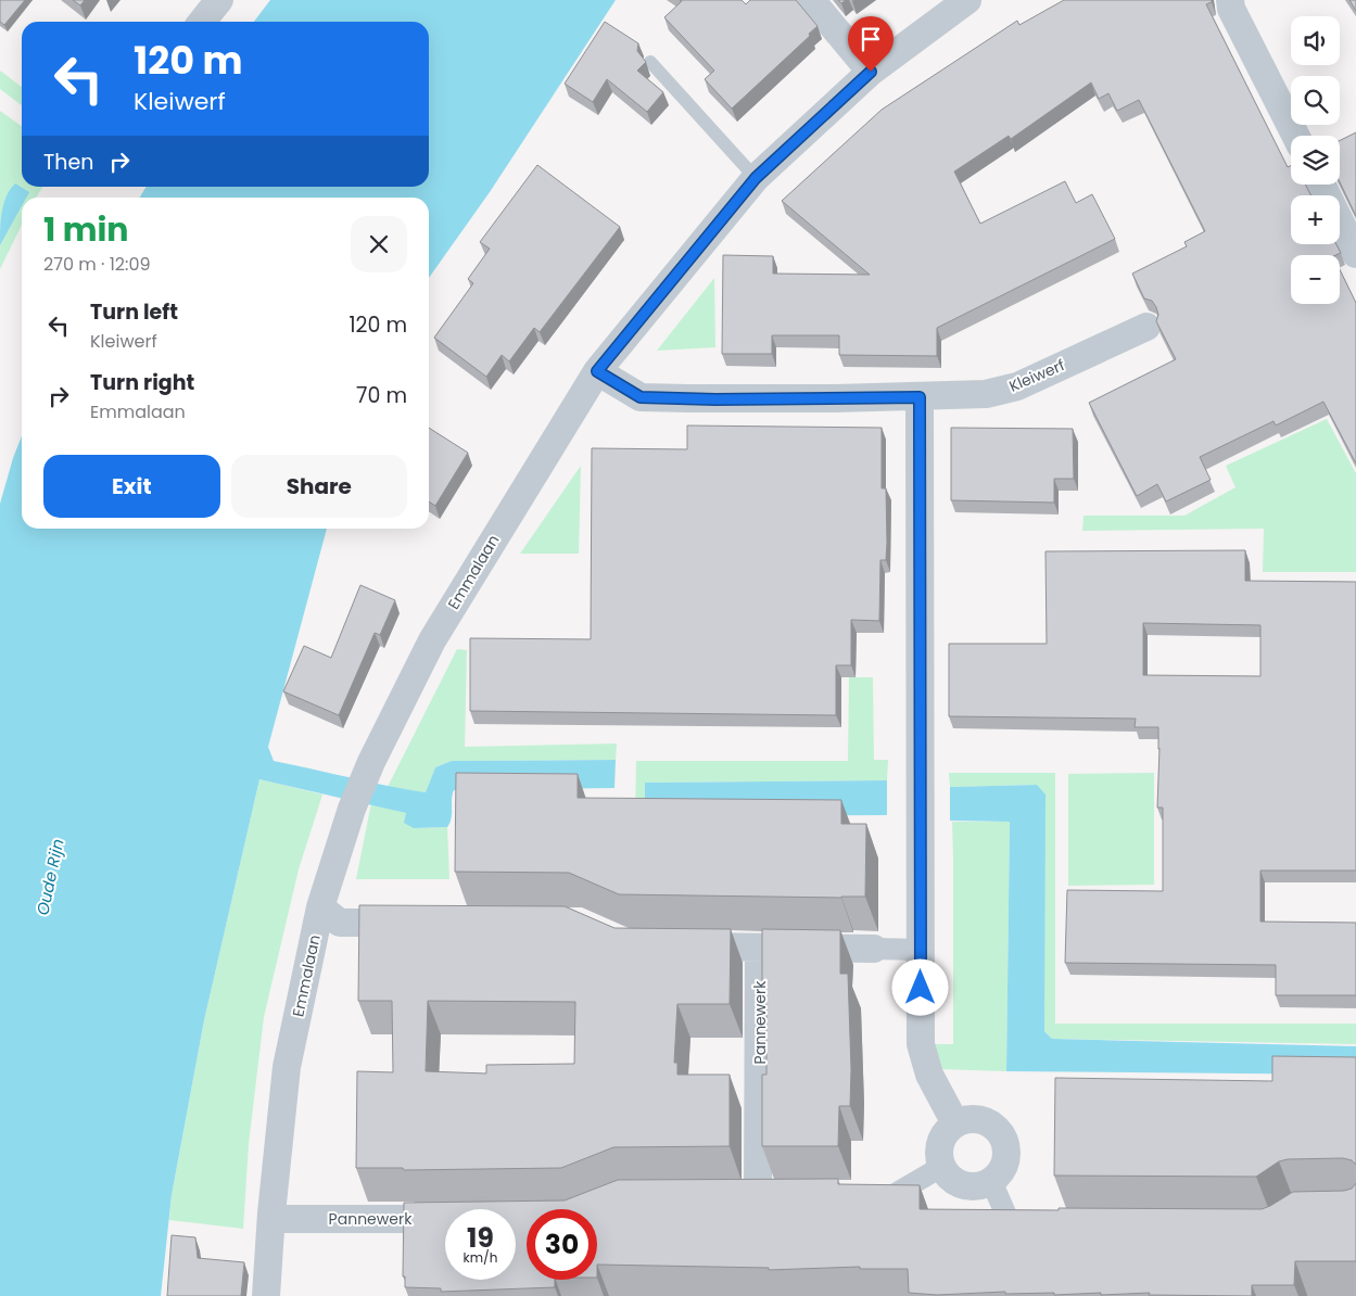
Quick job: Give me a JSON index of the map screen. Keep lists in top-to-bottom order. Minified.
{"streets":{"street":["Kleiwerf","Emmalaan","Pannewerk"]},"crossings":[["Kleiwerf","Emmalaan"],["Emmalaan","Pannewerk"]],"water":["Oude Rijn"],"page":{"map_buttons":["+","−"],"turn":["120 m","Kleiwerf"],"then":"Then","heading":["1 min","270 m · 12:09"],"list":[{"name":"Turn left","note":"Kleiwerf","value":"120 m"},{"name":"Turn right","note":"Emmalaan","value":"70 m"}],"buttons":["Exit","Share"],"speed":"19 km/h","limit":"30"}}
